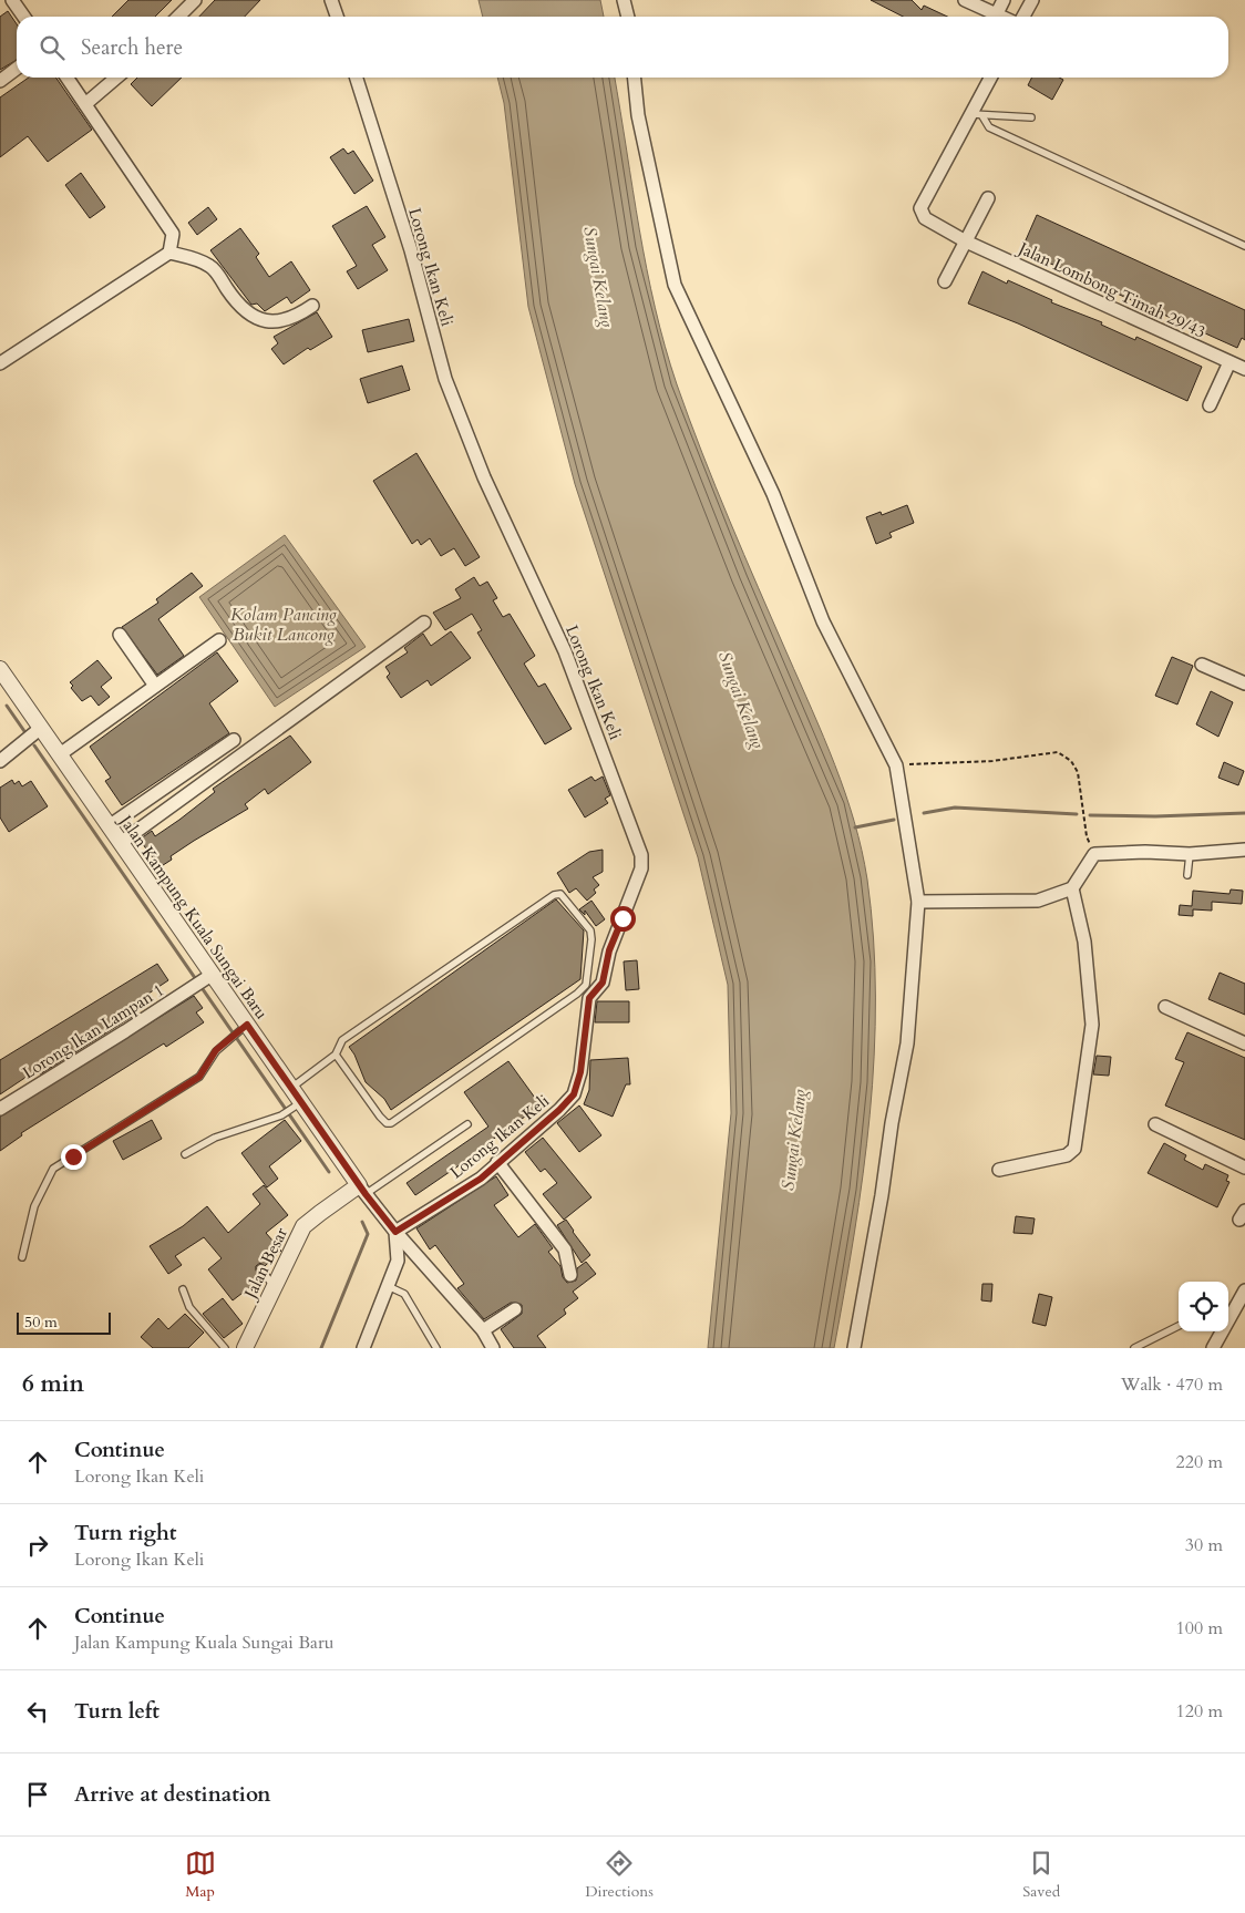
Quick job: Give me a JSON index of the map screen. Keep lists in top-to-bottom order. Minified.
{"streets":{"street":["Lorong Ikan Keli","Jalan Lombong Timah 29/43","Jalan Kampung Kuala Sungai Baru","Lorong Ikan Lampan 1","Jalan Besar"]},"crossings":[["Jalan Kampung Kuala Sungai Baru","Lorong Ikan Lampan 1"],["Jalan Kampung Kuala Sungai Baru","Jalan Besar"]],"water":["Sungai Kelang","Kolam Pancing Bukit Lancong"],"scale_bar":"50 m","page":{"search":"Search here","scale":"50 m","heading":["6 min","Walk · 470 m"],"list":[["Continue","Lorong Ikan Keli","220 m"],["Turn right","Lorong Ikan Keli","30 m"],["Continue","Jalan Kampung Kuala Sungai Baru","100 m"],["Turn left","120 m"],"Arrive at destination"],"nav":["Map","Directions","Saved"]}}
